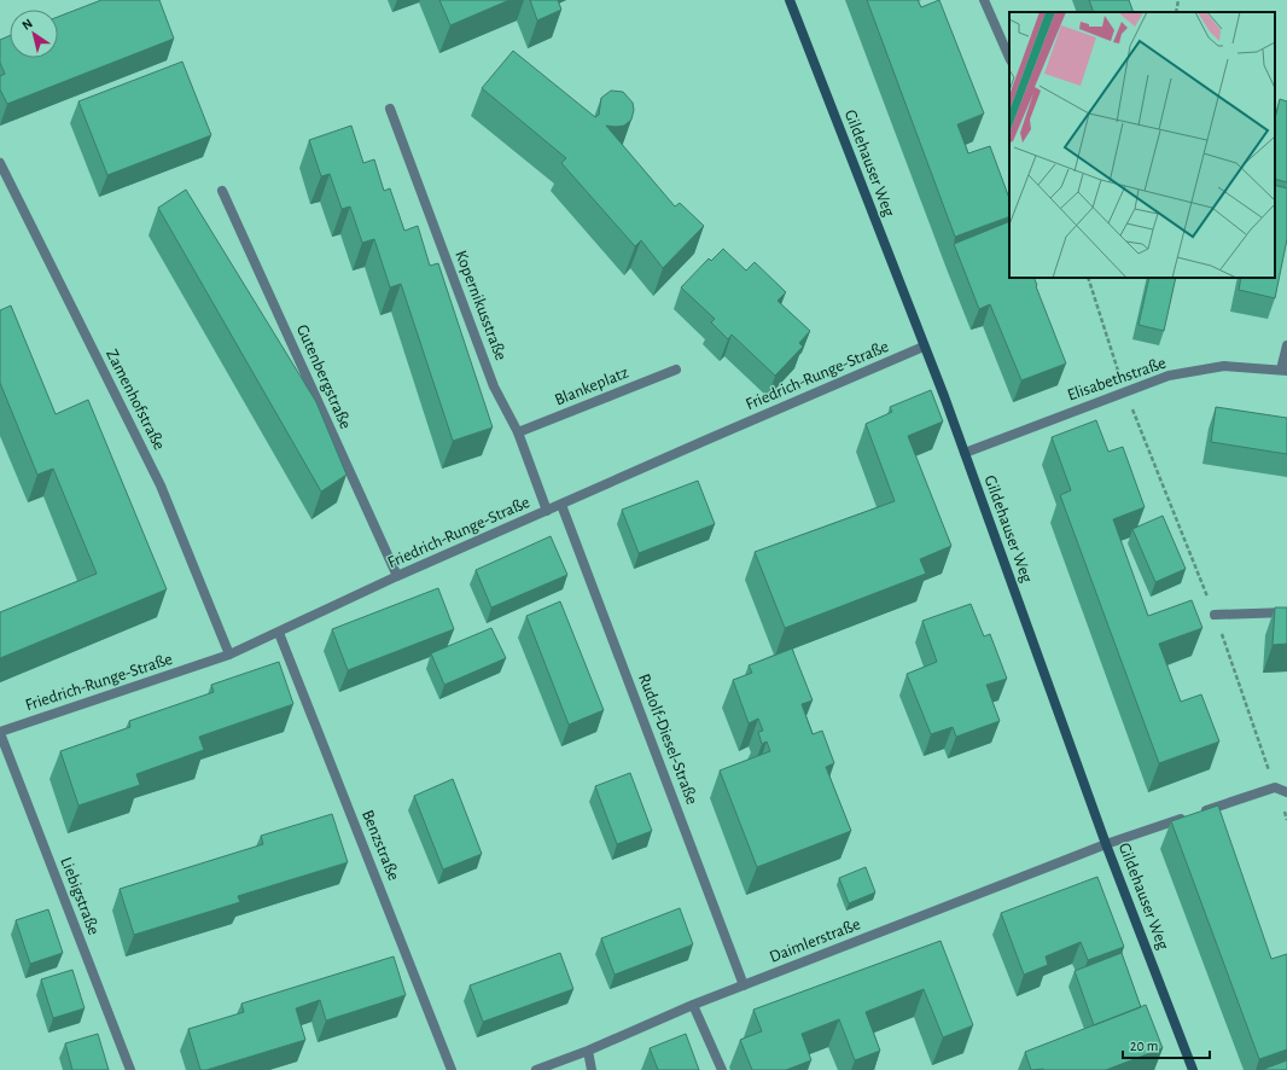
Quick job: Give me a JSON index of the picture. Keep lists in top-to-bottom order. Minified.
{"streets":{"street":["Gildehauser Weg","Kopernikusstraße","Friedrich-Runge-Straße","Gutenbergstraße","Elisabethstraße","Blankeplatz","Zamenhofstraße","Rudolf-Diesel-Straße","Benzstraße","Liebigstraße","Daimlerstraße"]},"crossings":[["Gildehauser Weg","Friedrich-Runge-Straße"],["Gildehauser Weg","Elisabethstraße"],["Gildehauser Weg","Daimlerstraße"],["Kopernikusstraße","Friedrich-Runge-Straße"],["Kopernikusstraße","Blankeplatz"],["Friedrich-Runge-Straße","Gutenbergstraße"],["Friedrich-Runge-Straße","Zamenhofstraße"],["Friedrich-Runge-Straße","Rudolf-Diesel-Straße"],["Friedrich-Runge-Straße","Benzstraße"],["Friedrich-Runge-Straße","Liebigstraße"],["Rudolf-Diesel-Straße","Daimlerstraße"]],"scale_bar":"20 m","north":"top left"}
